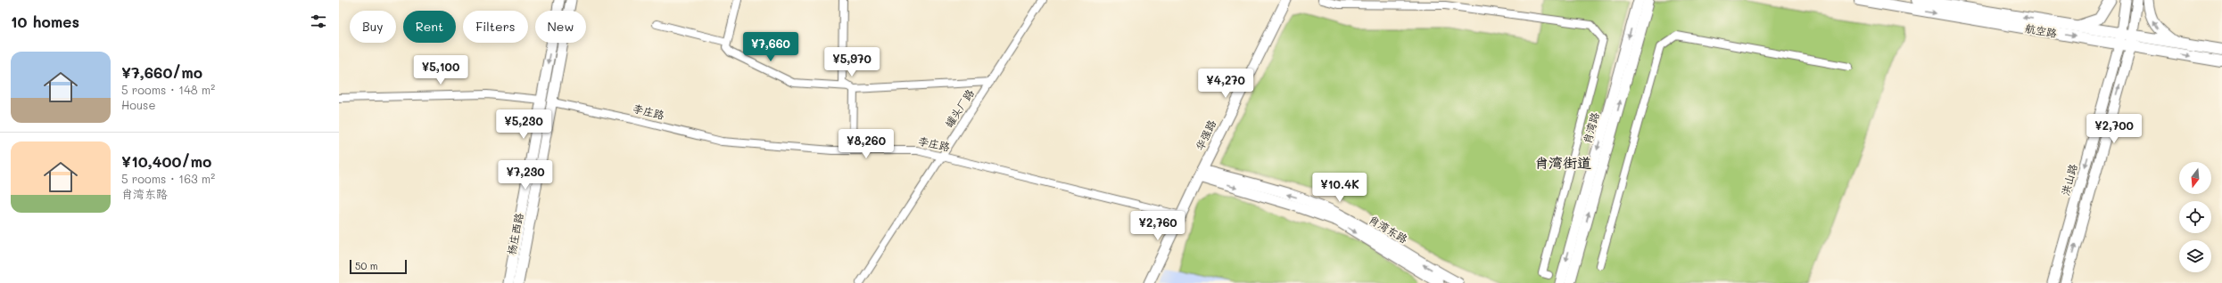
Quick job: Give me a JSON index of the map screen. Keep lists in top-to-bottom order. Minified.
{"streets":{"main road":["航空路"],"street":["罐头厂路","李庄路","肖湾路","华强路","洪山路","肖湾东路","杨庄西路"]},"crossings":[["航空路","洪山路"],["罐头厂路","李庄路"],["李庄路","华强路"],["李庄路","杨庄西路"],["华强路","肖湾东路"]],"districts":["肖湾街道"],"scale_bar":"50 m","north":"bottom","page":{"heading":"10 homes","chip":["Buy","Rent","Filters","New"],"price":["¥7,660","¥5,970","¥5,100","¥4,270","¥5,230","¥2,700","¥8,260","¥7,230","¥10.4K","¥2,760"],"list":[{"name":"¥7,660/mo","note":"5 rooms · 148 m² · House"},{"name":"¥10,400/mo","note":"5 rooms · 163 m² · 肖湾东路"}],"scale":"50 m"}}
